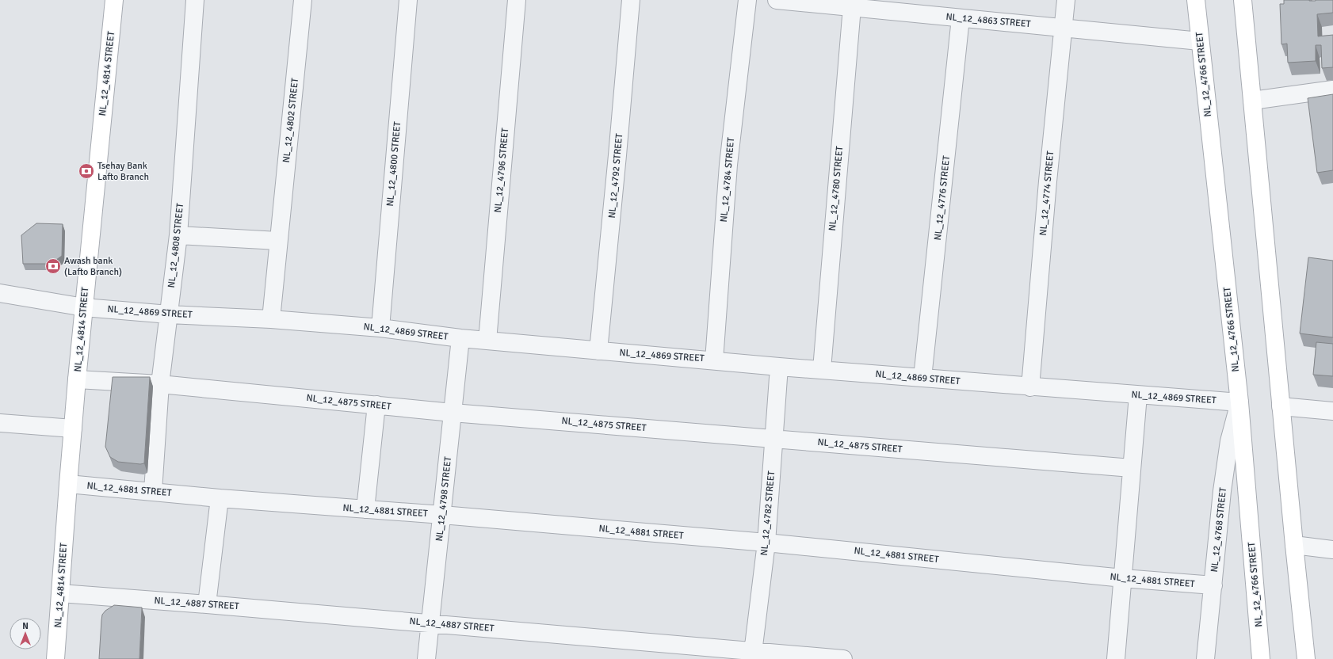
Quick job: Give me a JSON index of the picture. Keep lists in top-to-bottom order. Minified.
{"streets":{"street":["NL_12_4863 STREET","NL_12_4814 STREET","NL_12_4766 STREET","NL_12_4802 STREET","NL_12_4800 STREET","NL_12_4796 STREET","NL_12_4792 STREET","NL_12_4784 STREET","NL_12_4780 STREET","NL_12_4774 STREET","NL_12_4776 STREET","NL_12_4808 STREET","NL_12_4869 STREET","NL_12_4875 STREET","NL_12_4881 STREET","NL_12_4798 STREET","NL_12_4782 STREET","NL_12_4768 STREET","NL_12_4887 STREET"]},"crossings":[["NL_12_4863 STREET","NL_12_4766 STREET"],["NL_12_4863 STREET","NL_12_4780 STREET"],["NL_12_4863 STREET","NL_12_4774 STREET"],["NL_12_4863 STREET","NL_12_4776 STREET"],["NL_12_4814 STREET","NL_12_4869 STREET"],["NL_12_4814 STREET","NL_12_4875 STREET"],["NL_12_4814 STREET","NL_12_4881 STREET"],["NL_12_4814 STREET","NL_12_4887 STREET"],["NL_12_4766 STREET","NL_12_4869 STREET"],["NL_12_4766 STREET","NL_12_4768 STREET"],["NL_12_4802 STREET","NL_12_4869 STREET"],["NL_12_4800 STREET","NL_12_4869 STREET"],["NL_12_4796 STREET","NL_12_4869 STREET"],["NL_12_4792 STREET","NL_12_4869 STREET"],["NL_12_4784 STREET","NL_12_4869 STREET"],["NL_12_4780 STREET","NL_12_4869 STREET"],["NL_12_4774 STREET","NL_12_4869 STREET"],["NL_12_4776 STREET","NL_12_4869 STREET"],["NL_12_4808 STREET","NL_12_4869 STREET"],["NL_12_4808 STREET","NL_12_4875 STREET"],["NL_12_4808 STREET","NL_12_4881 STREET"],["NL_12_4869 STREET","NL_12_4798 STREET"],["NL_12_4869 STREET","NL_12_4782 STREET"],["NL_12_4869 STREET","NL_12_4768 STREET"],["NL_12_4875 STREET","NL_12_4798 STREET"],["NL_12_4875 STREET","NL_12_4782 STREET"],["NL_12_4881 STREET","NL_12_4798 STREET"],["NL_12_4881 STREET","NL_12_4782 STREET"],["NL_12_4881 STREET","NL_12_4768 STREET"],["NL_12_4798 STREET","NL_12_4887 STREET"],["NL_12_4782 STREET","NL_12_4887 STREET"]],"places":{"bank":["Tsehay Bank Lafto Branch","Awash bank (Lafto Branch)"]},"north":"top"}
